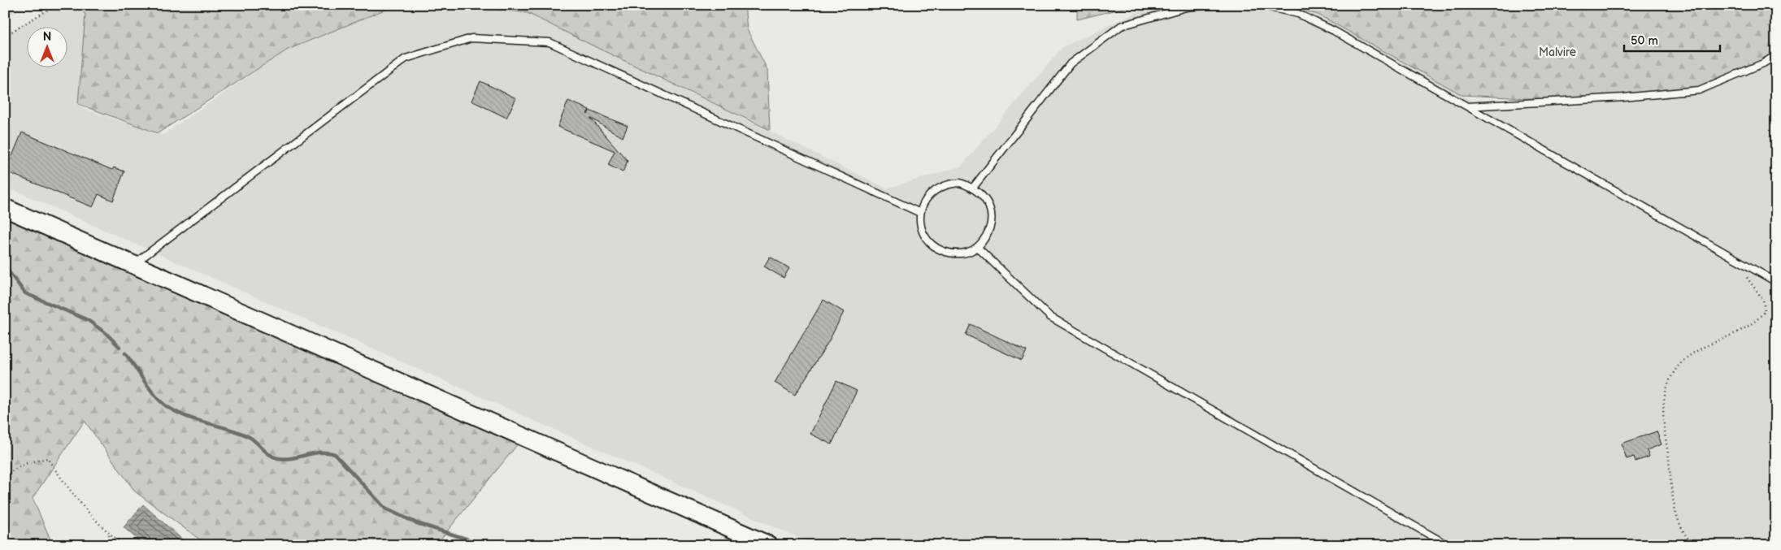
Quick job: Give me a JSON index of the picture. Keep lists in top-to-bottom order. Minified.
{"parks":["Malvire"],"scale_bar":"50 m","north":"top"}
